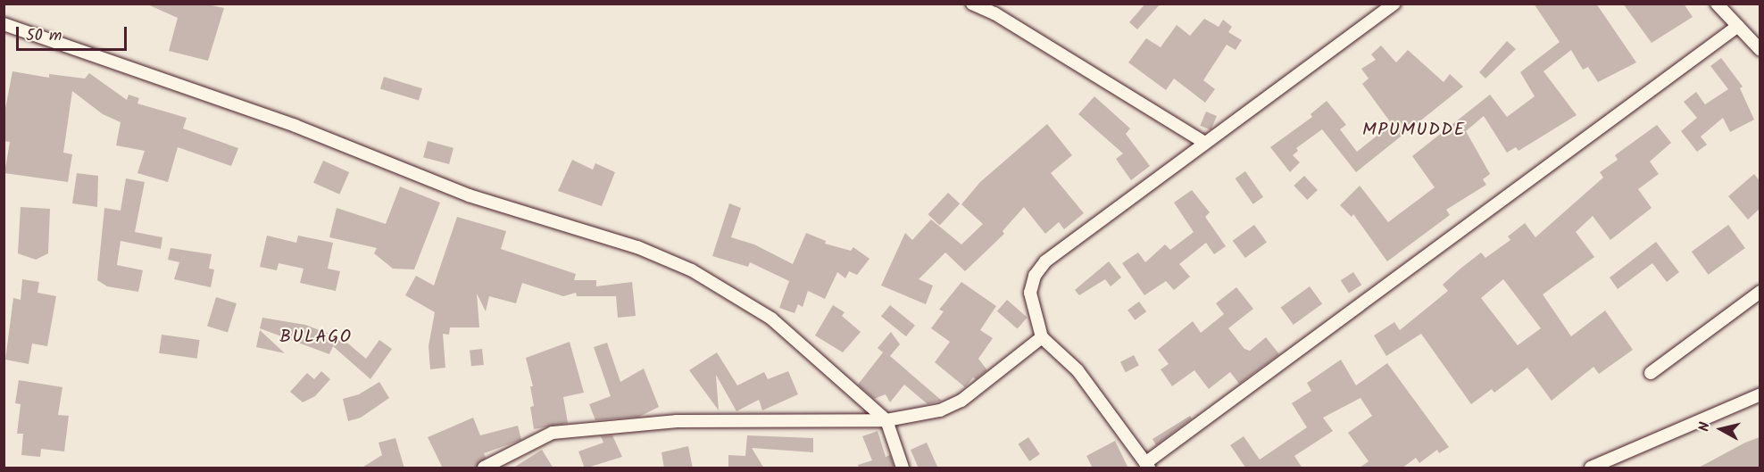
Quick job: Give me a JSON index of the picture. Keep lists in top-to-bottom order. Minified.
{"districts":["MPUMUDDE","BULAGO"],"scale_bar":"50 m","north":"left"}
